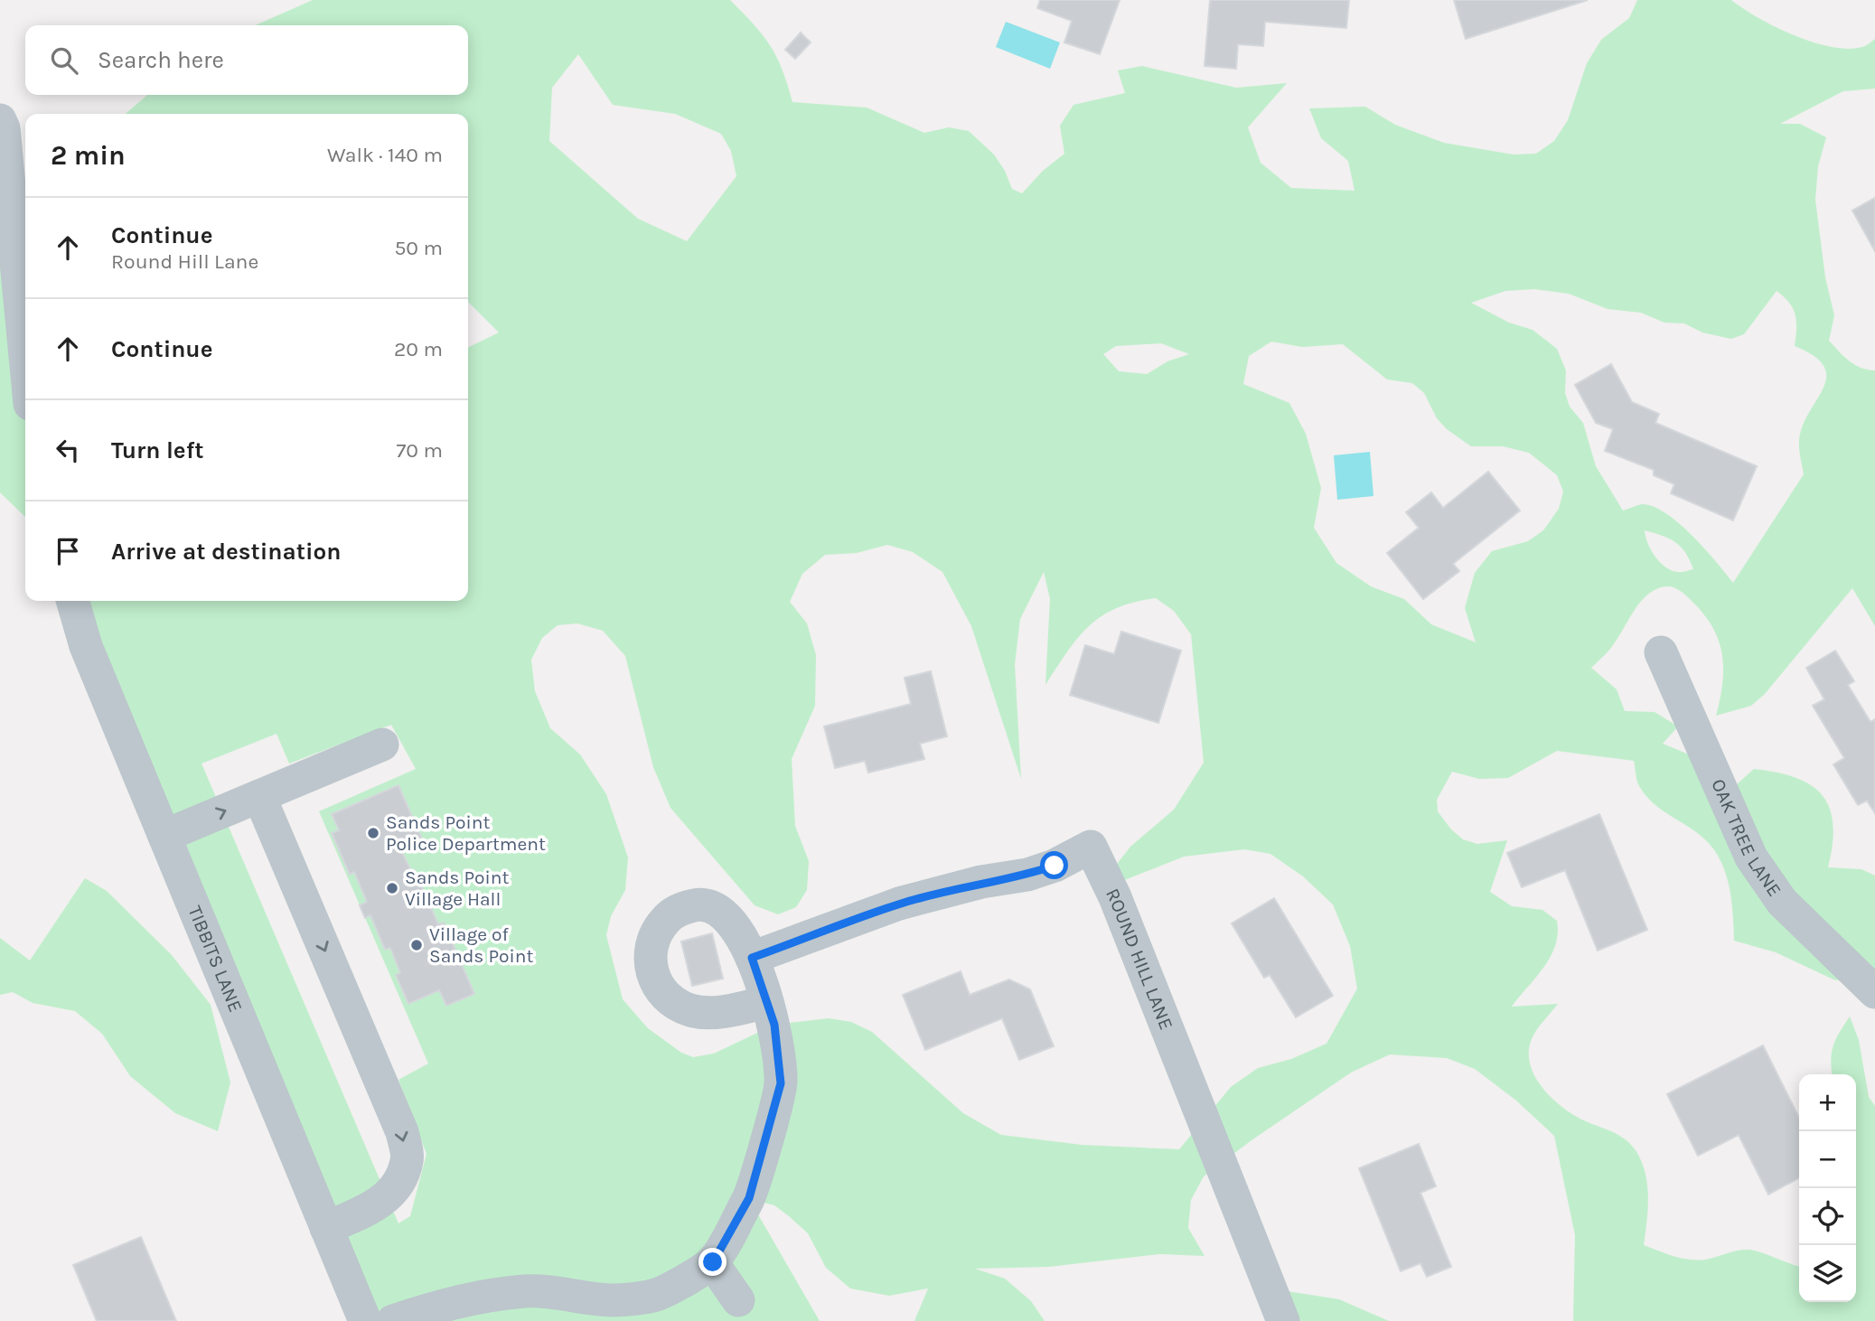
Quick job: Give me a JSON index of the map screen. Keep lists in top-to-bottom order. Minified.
{"streets":{"street":["OAK TREE LANE","TIBBITS LANE","ROUND HILL LANE"]},"places":["Sands Point Police Department","Sands Point Village Hall","Village of Sands Point"],"page":{"search":"Search here","heading":["2 min","Walk · 140 m"],"list":[["Continue","Round Hill Lane","50 m"],["Continue","20 m"],["Turn left","70 m"],"Arrive at destination"],"map_buttons":["+","−"]}}
